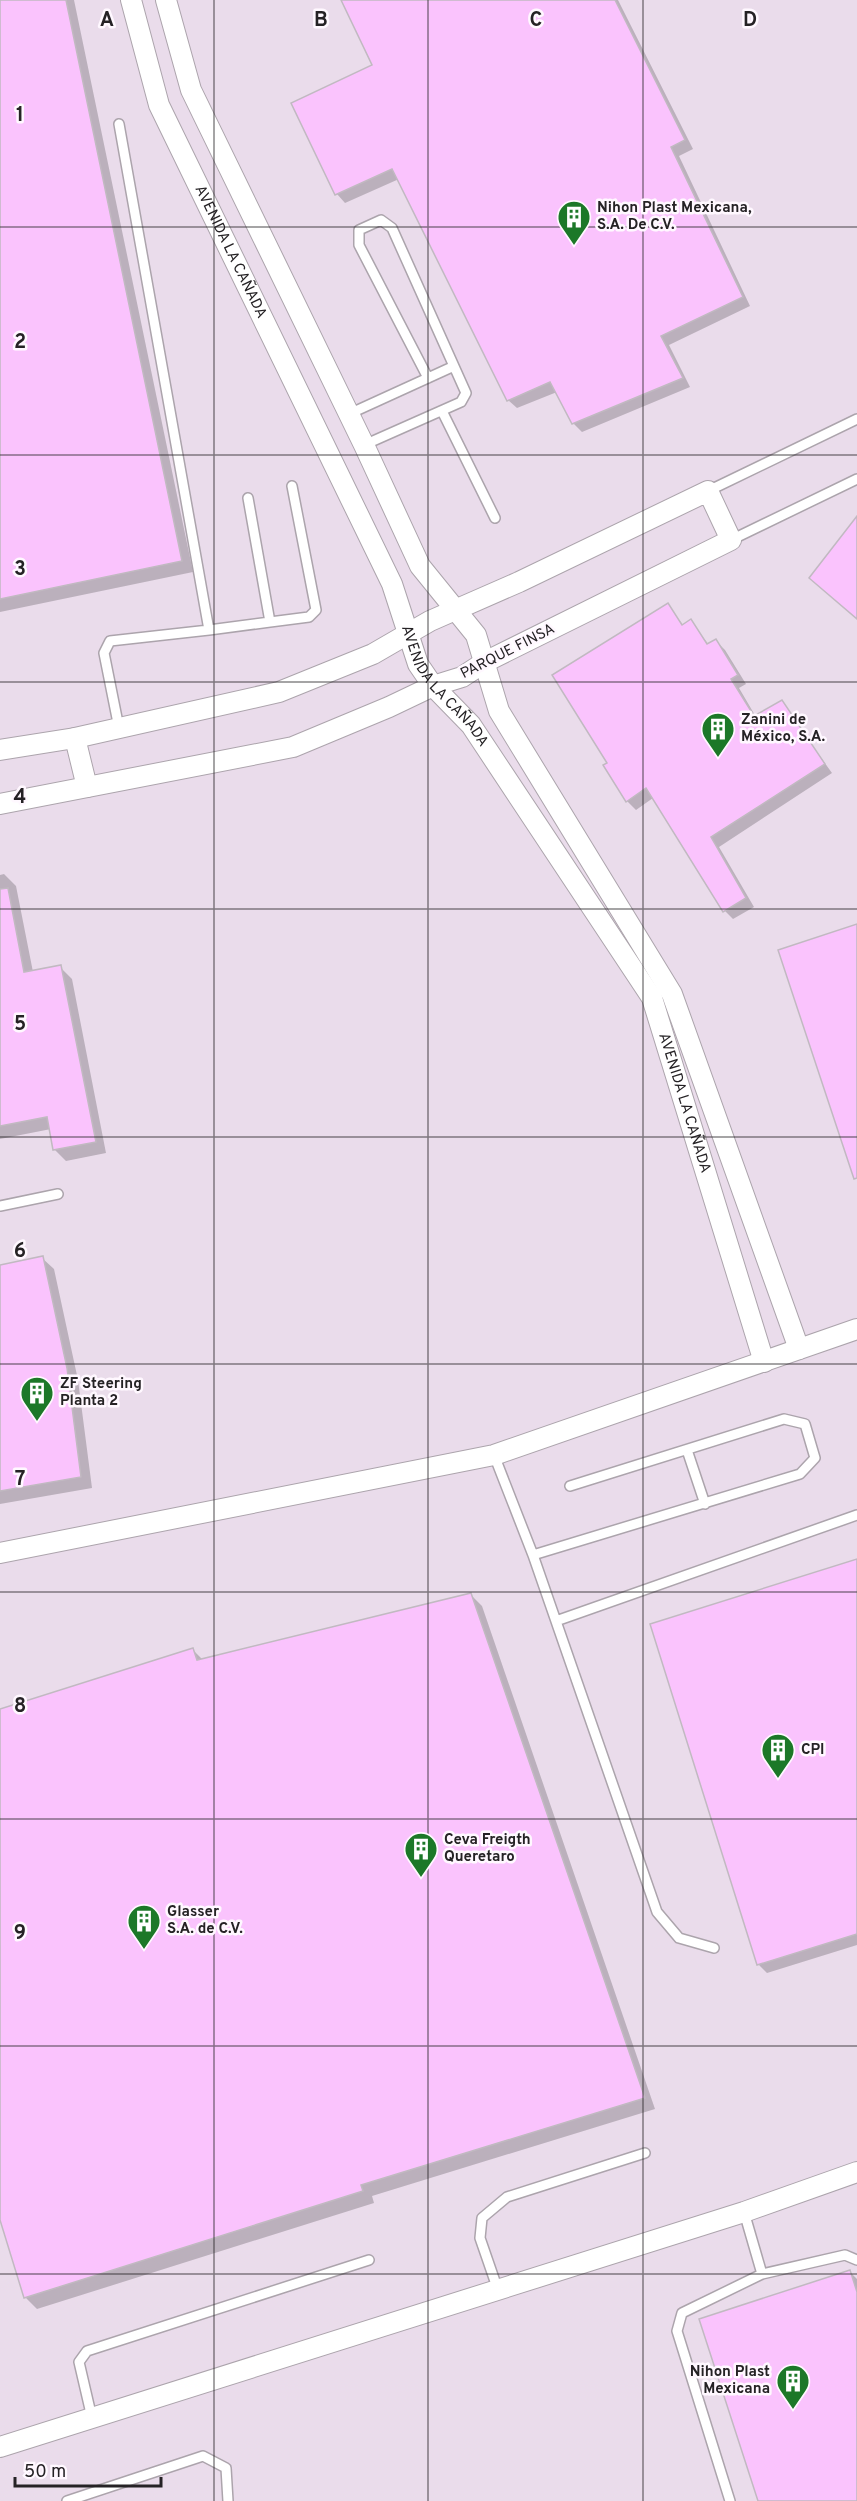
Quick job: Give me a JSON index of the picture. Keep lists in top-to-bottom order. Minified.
{"streets":{"street":["AVENIDA LA CAÑADA","PARQUE FINSA"]},"crossings":[["AVENIDA LA CAÑADA","PARQUE FINSA"]],"places":{"building":["Nihon Plast Mexicana, S.A. De C.V.","Zanini de México, S.A.","ZF Steering Planta 2","CPI","Ceva Freigth Queretaro","Glasser S.A. de C.V.","Nihon Plast Mexicana"]},"scale_bar":"50 m","grid":{"columns":["A","B","C","D"],"rows":["1","2","3","4","5","6","7","8","9"]}}
